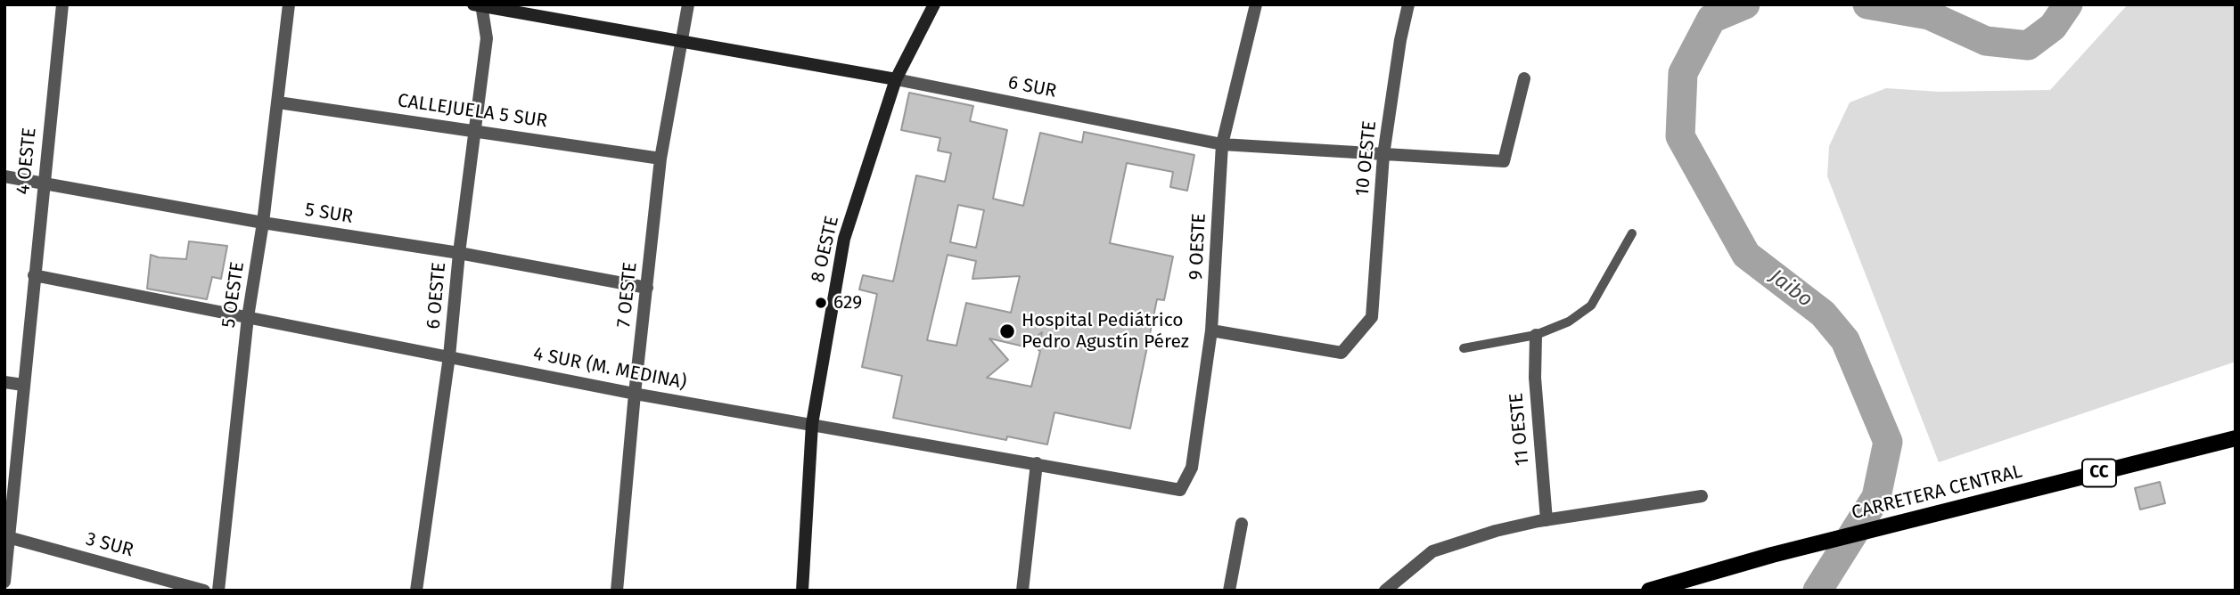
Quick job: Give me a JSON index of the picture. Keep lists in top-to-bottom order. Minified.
{"streets":{"main road":["6 SUR","8 OESTE","CC","CARRETERA CENTRAL"],"street":["CALLEJUELA 5 SUR","10 OESTE","4 OESTE","5 SUR","9 OESTE","5 OESTE","7 OESTE","6 OESTE","4 SUR (M. MEDINA)","11 OESTE","3 SUR"]},"crossings":[["6 SUR","10 OESTE"],["6 SUR","9 OESTE"],["6 SUR","8 OESTE"],["6 SUR","7 OESTE"],["6 SUR","6 OESTE"],["CALLEJUELA 5 SUR","5 OESTE"],["CALLEJUELA 5 SUR","7 OESTE"],["CALLEJUELA 5 SUR","6 OESTE"],["10 OESTE","9 OESTE"],["4 OESTE","5 SUR"],["4 OESTE","4 SUR (M. MEDINA)"],["4 OESTE","3 SUR"],["5 SUR","5 OESTE"],["5 SUR","7 OESTE"],["5 SUR","6 OESTE"],["9 OESTE","4 SUR (M. MEDINA)"],["8 OESTE","4 SUR (M. MEDINA)"],["5 OESTE","4 SUR (M. MEDINA)"],["7 OESTE","4 SUR (M. MEDINA)"],["6 OESTE","4 SUR (M. MEDINA)"]],"water":["Jaibo"],"places":["629","Hospital Pediátrico Pedro Agustín Pérez"]}
